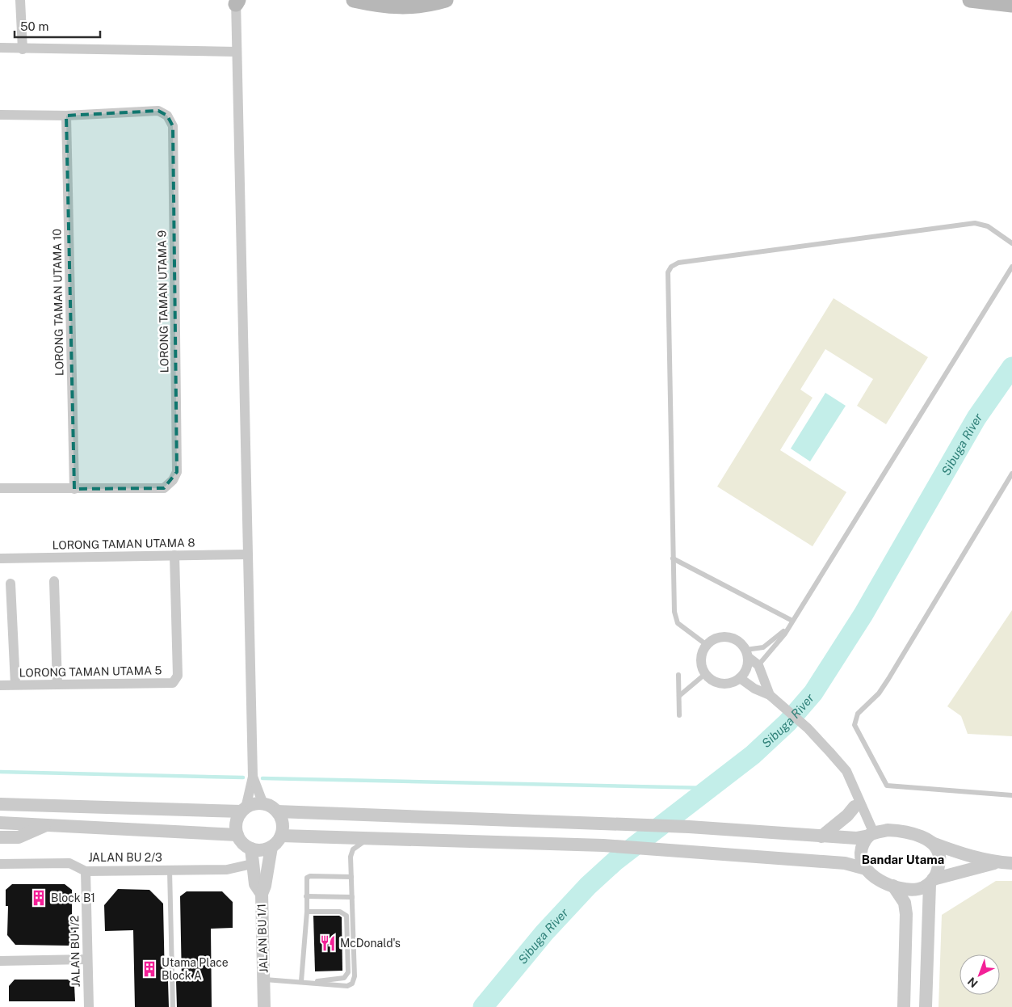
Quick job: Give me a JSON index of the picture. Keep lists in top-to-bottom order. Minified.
{"streets":{"street":["LORONG TAMAN UTAMA 9","LORONG TAMAN UTAMA 10","LORONG TAMAN UTAMA 8","LORONG TAMAN UTAMA 5","JALAN BU 2/3","JALAN BU 1/1","JALAN BU 1/2"]},"crossings":[["LORONG TAMAN UTAMA 9","LORONG TAMAN UTAMA 10"],["LORONG TAMAN UTAMA 8","LORONG TAMAN UTAMA 5"],["JALAN BU 2/3","JALAN BU 1/2"]],"districts":["Bandar Utama"],"water":["Sibuga River"],"places":{"building":["Block B1","Utama Place Block A"],"restaurant":["McDonald's"]},"scale_bar":"50 m","north":"bottom left"}
